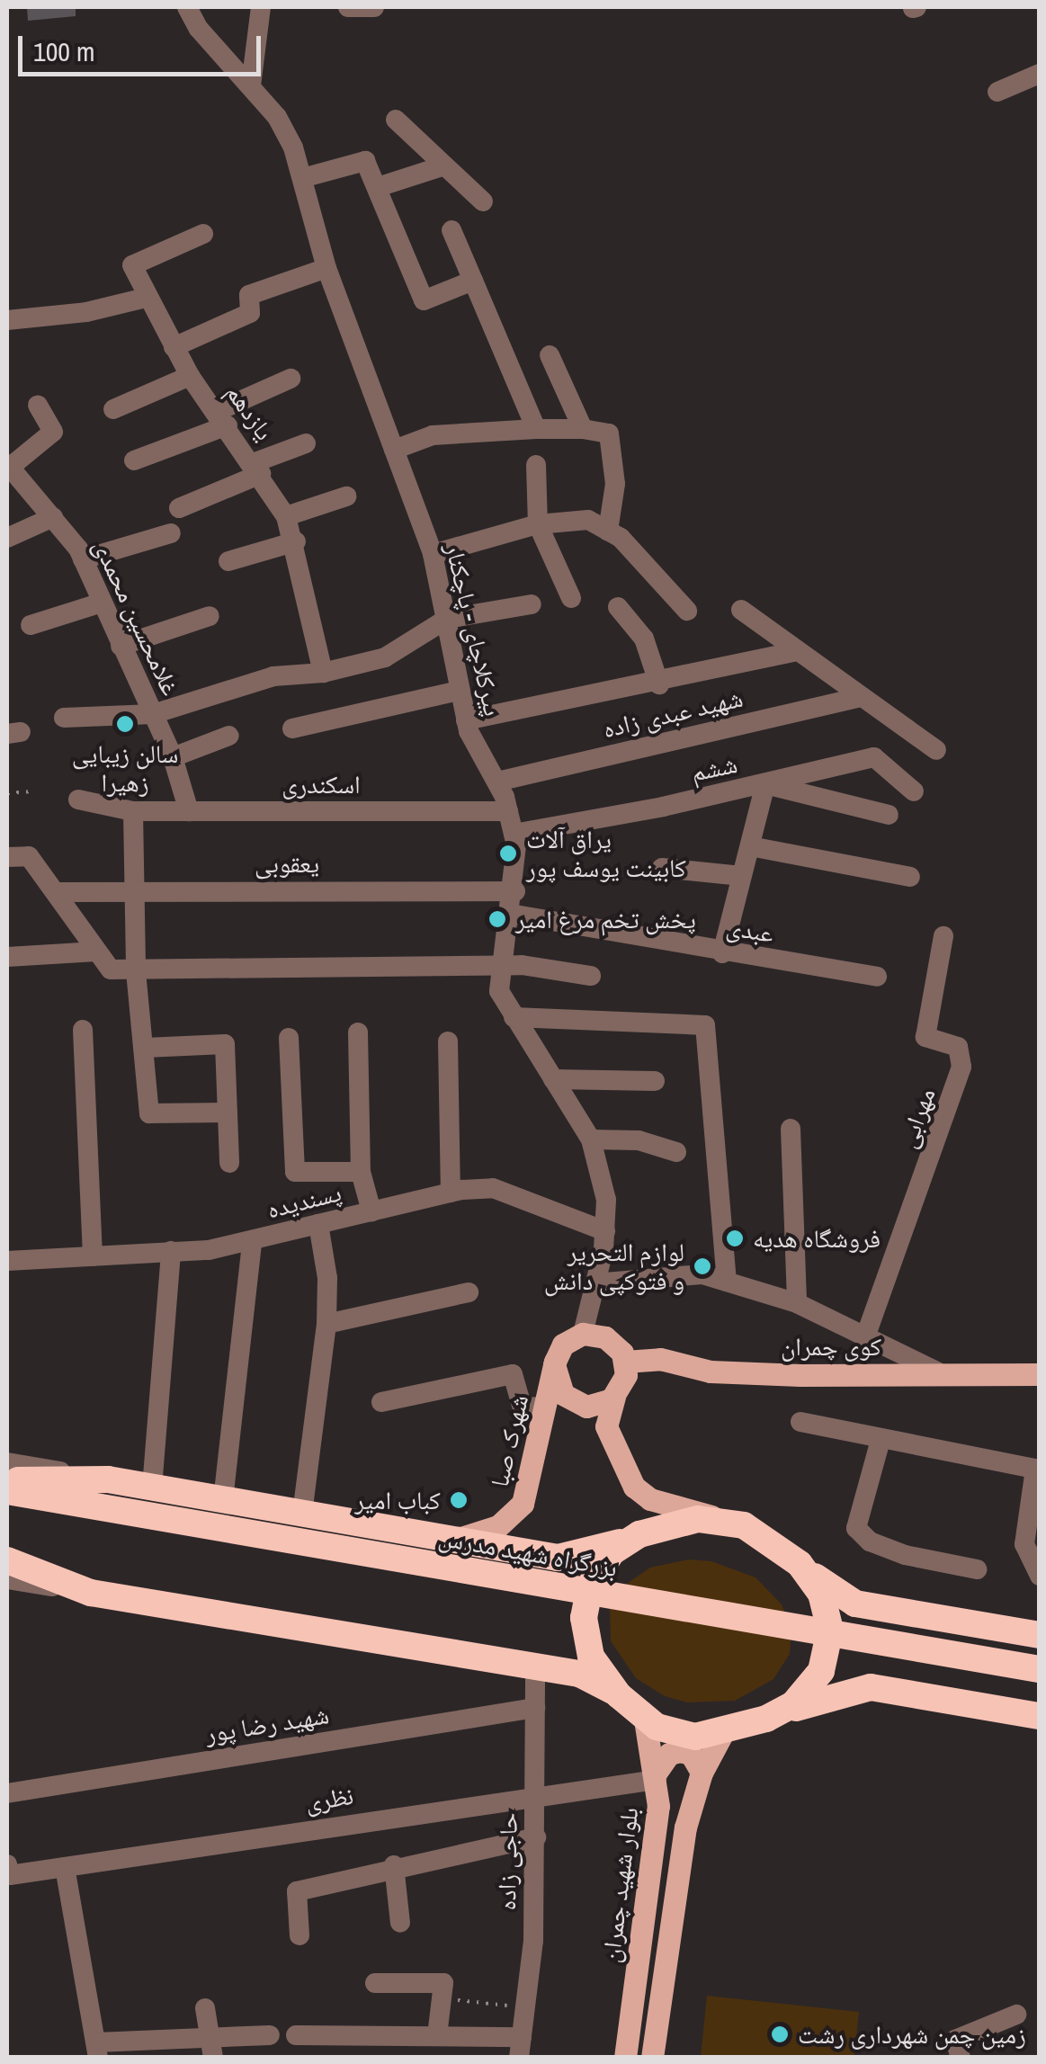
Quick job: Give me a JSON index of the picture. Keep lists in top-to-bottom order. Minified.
{"streets":{"highway":["بزرگراه شهید مدرس"],"main road":["کوی چمران","شهرک صبا","بلوار شهید چمران"],"street":["یازدهم","غلامحسین محمدی","پیرکلاچای - پاچکنار","شهید عبدی زاده","ششم","اسکندری","یعقوبی","عبدی","مهرابی","پسندیده","شهید رضا پور","نظری","حاجی زاده"]},"crossings":[["غلامحسین محمدی","اسکندری"],["پیرکلاچای - پاچکنار","شهید عبدی زاده"],["پیرکلاچای - پاچکنار","ششم"],["پیرکلاچای - پاچکنار","اسکندری"],["پیرکلاچای - پاچکنار","یعقوبی"],["پیرکلاچای - پاچکنار","عبدی"],["کوی چمران","شهرک صبا"],["شهرک صبا","بزرگراه شهید مدرس"],["بزرگراه شهید مدرس","بلوار شهید چمران"],["شهید رضا پور","حاجی زاده"],["نظری","حاجی زاده"],["نظری","بلوار شهید چمران"]],"places":["سالن زیبایی زهیرا","یراق آلات کابینت یوسف پور","پخش تخم مرغ امیر","فروشگاه هدیه","لوازم التحریر و فتوکپی دانش","کباب امیر","زمین چمن شهرداری رشت"],"scale_bar":"100 m"}
